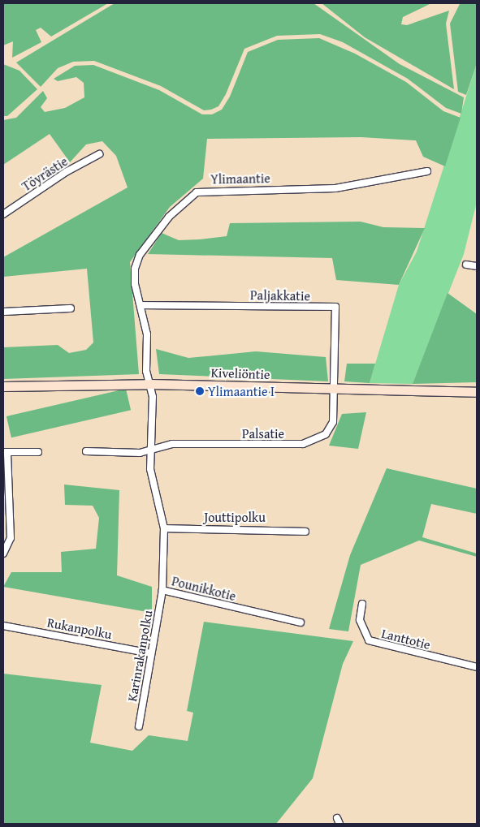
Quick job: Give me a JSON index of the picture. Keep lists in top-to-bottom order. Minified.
{"streets":{"street":["Töyrästie","Ylimaantie","Paljakkatie","Kiveliöntie","Palsatie","Jouttipolku","Pounikkotie","Rukanpolku","Lanttotie","Karinrakanpolku"]},"crossings":[["Ylimaantie","Paljakkatie"],["Ylimaantie","Kiveliöntie"],["Ylimaantie","Pounikkotie"],["Paljakkatie","Kiveliöntie"],["Paljakkatie","Palsatie"],["Kiveliöntie","Palsatie"],["Kiveliöntie","Pounikkotie"],["Palsatie","Pounikkotie"],["Jouttipolku","Pounikkotie"],["Pounikkotie","Karinrakanpolku"],["Rukanpolku","Karinrakanpolku"]],"places":["Ylimaantie I"]}
